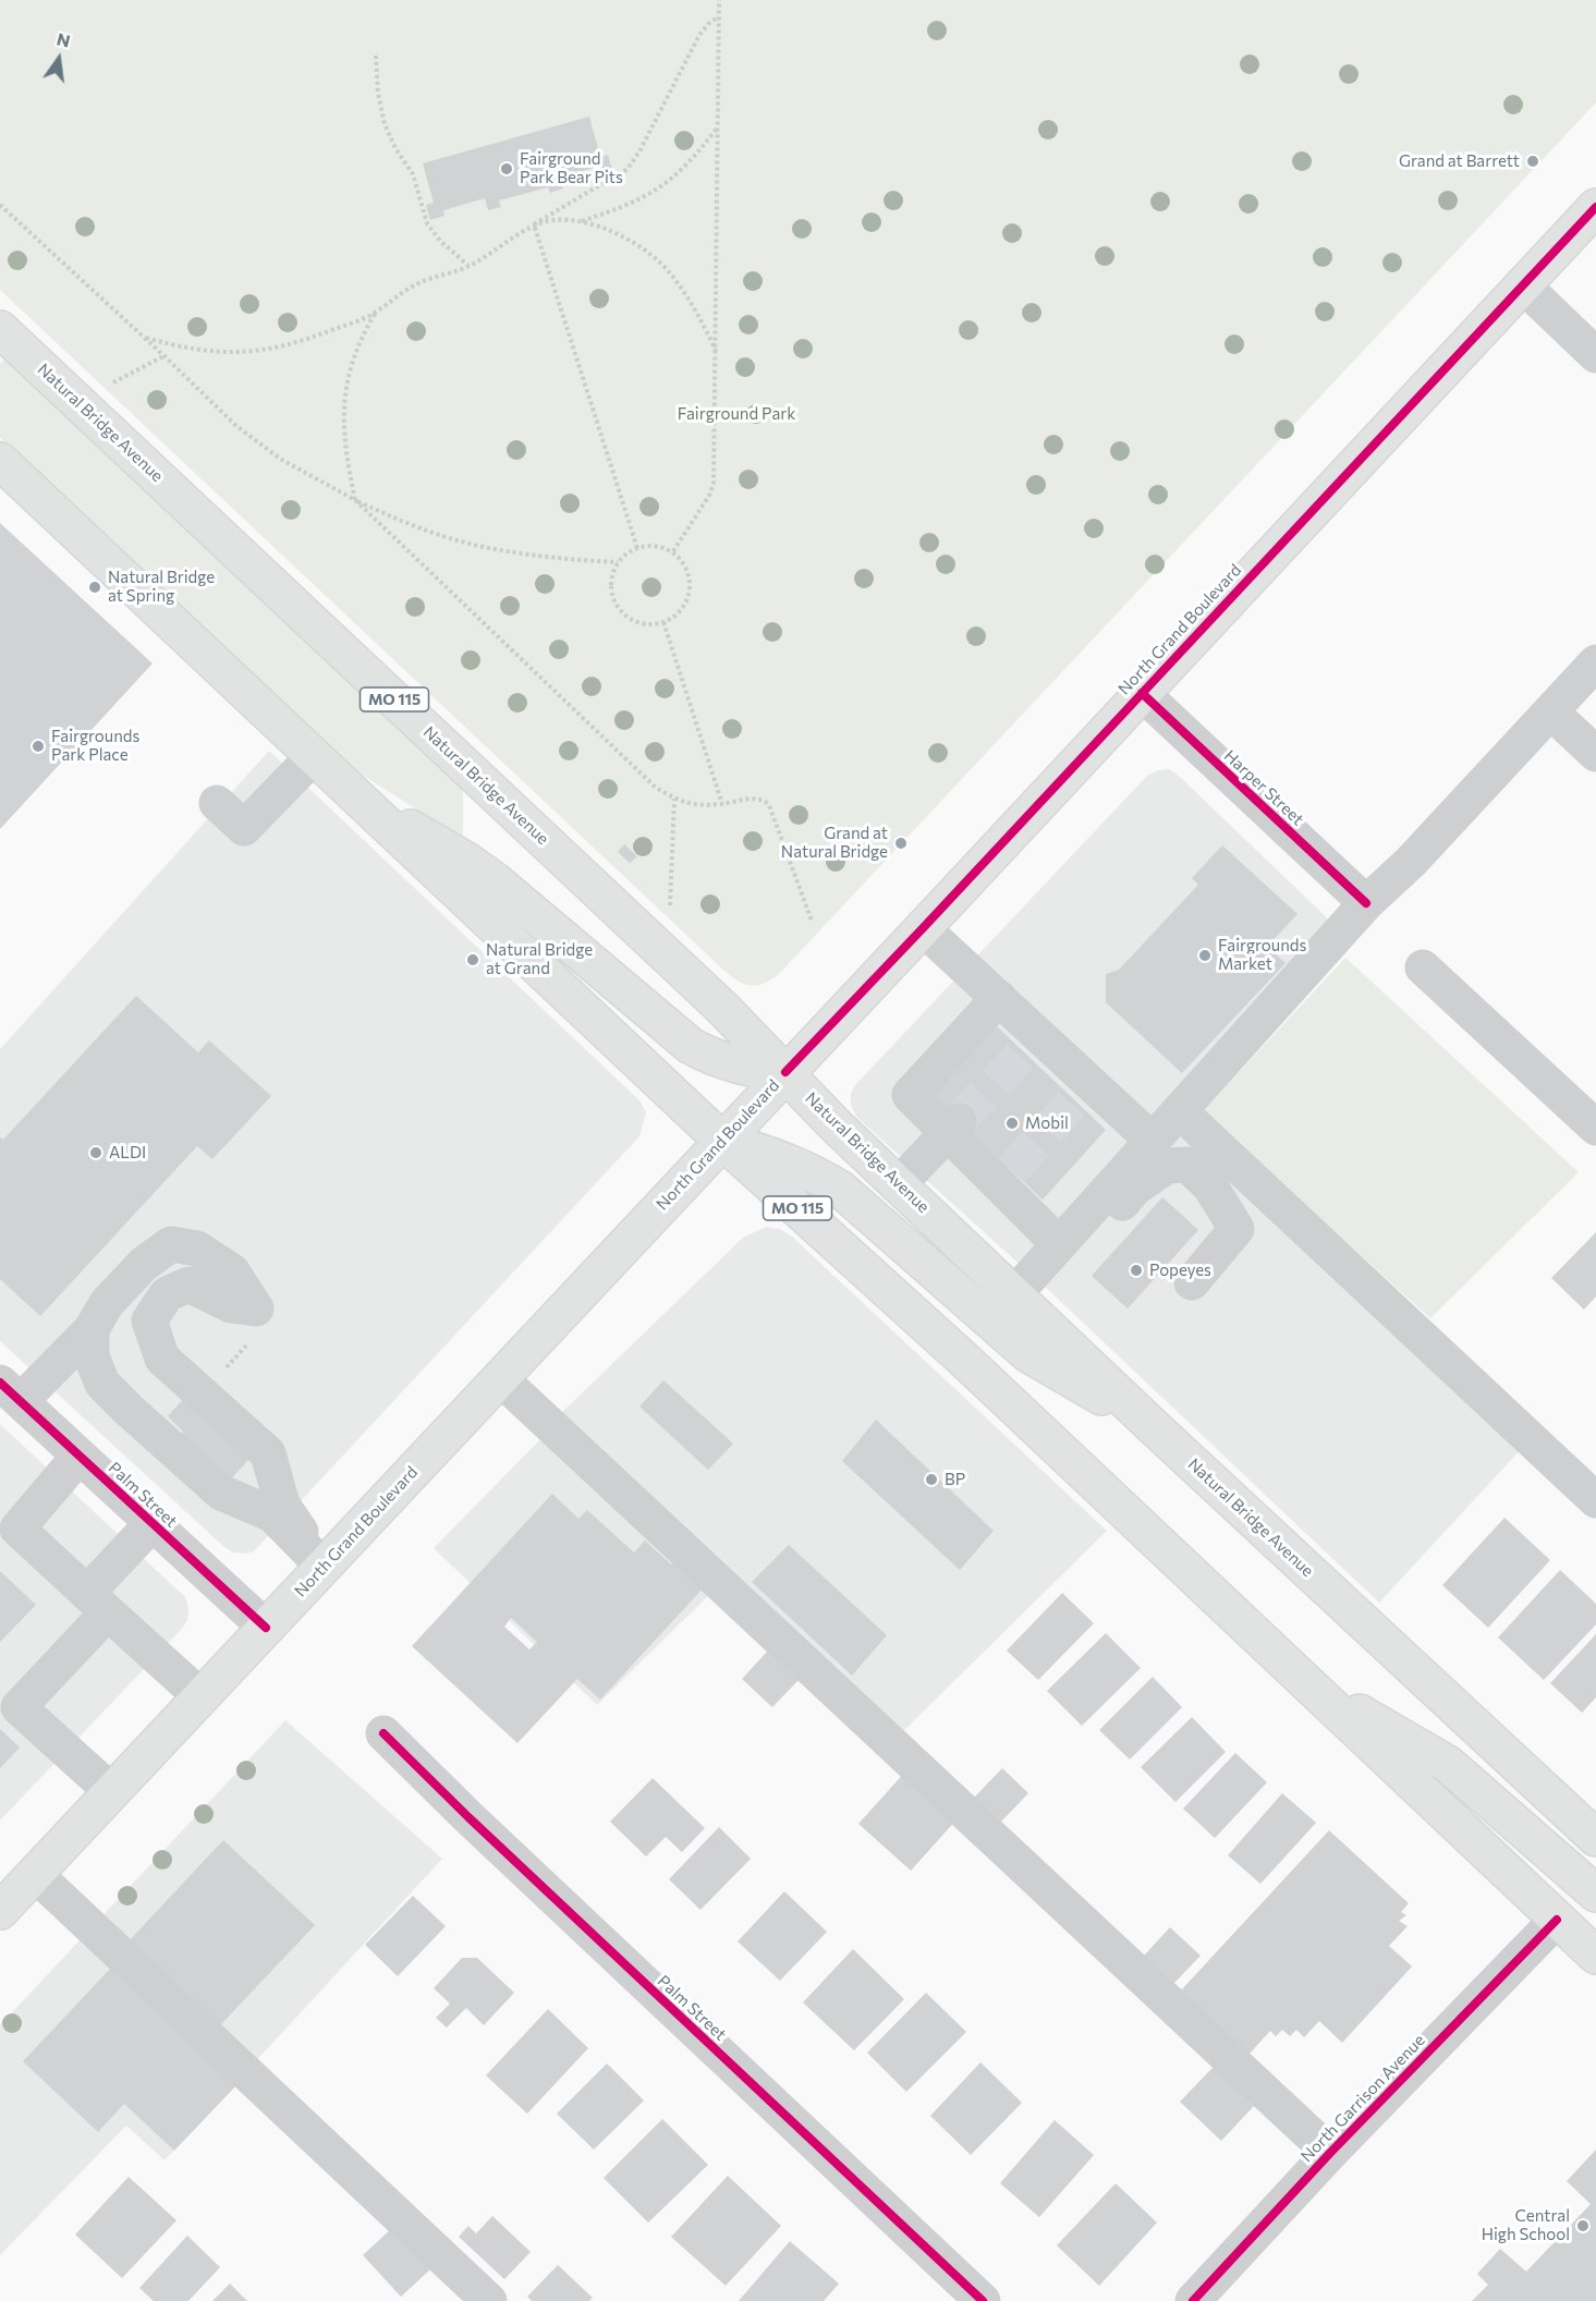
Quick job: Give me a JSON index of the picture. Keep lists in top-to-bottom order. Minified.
{"streets":{"main road":["Natural Bridge Avenue","North Grand Boulevard","MO 115"],"street":["Harper Street","Palm Street","North Garrison Avenue"]},"crossings":[["Natural Bridge Avenue","North Grand Boulevard"],["North Grand Boulevard","MO 115"],["North Grand Boulevard","Harper Street"],["North Grand Boulevard","Palm Street"],["MO 115","North Garrison Avenue"]],"parks":["Fairground Park"],"places":["Grand at Barrett","Fairground Park Bear Pits","Natural Bridge at Spring","Fairgrounds Park Place","Grand at Natural Bridge","Fairgrounds Market","Natural Bridge at Grand","Mobil","ALDI","Popeyes","BP","Central High School"],"north":"top"}
